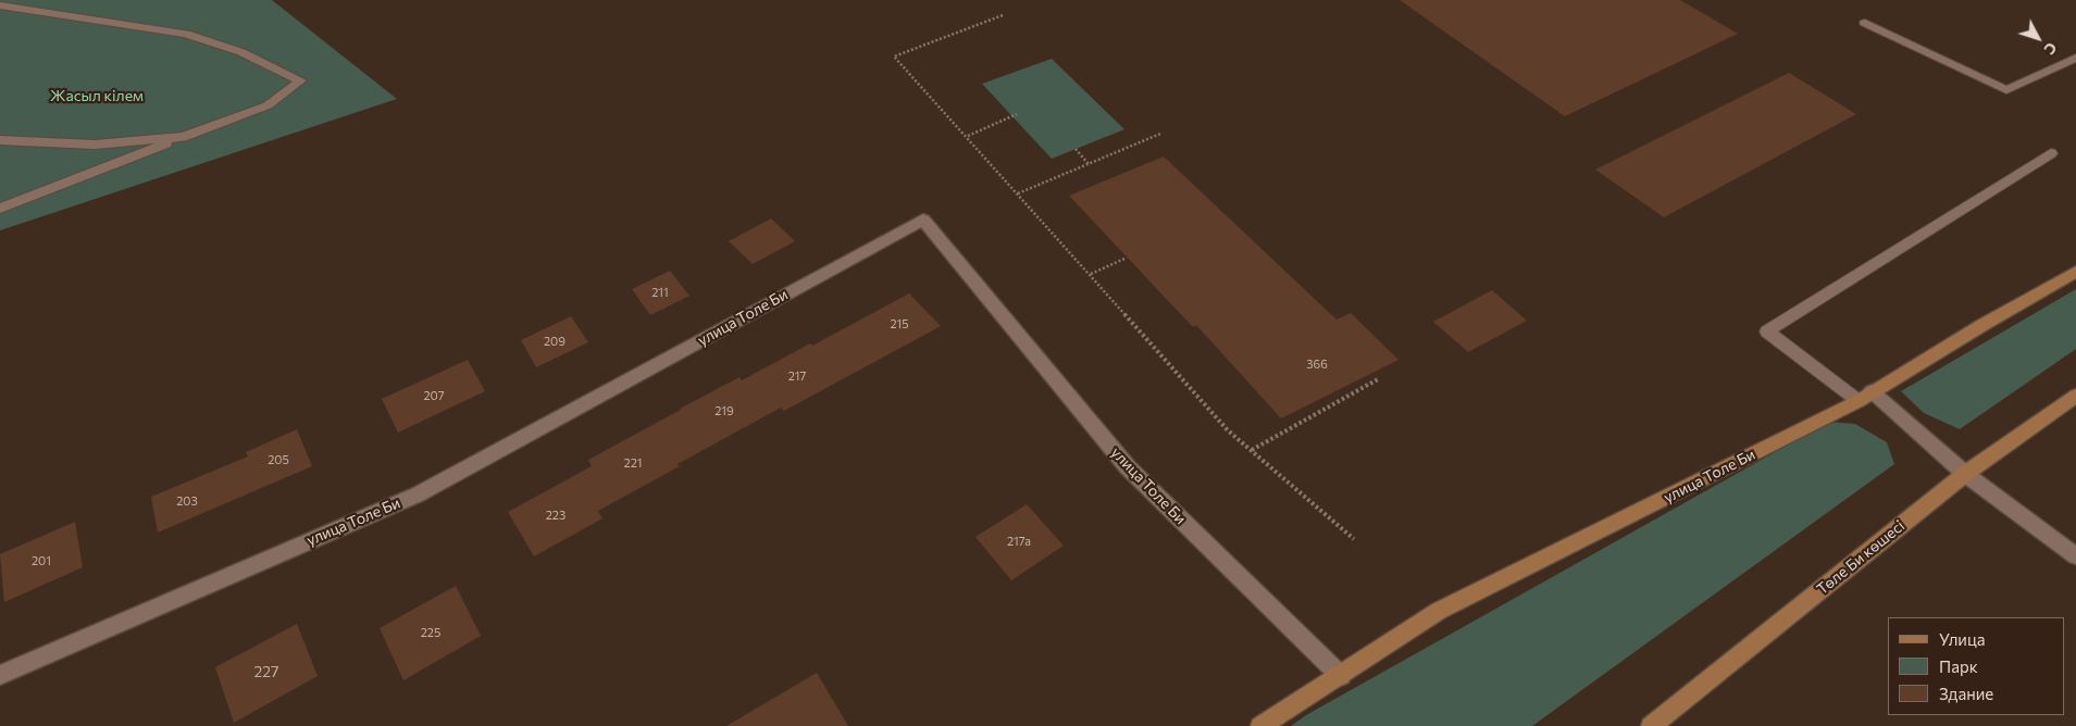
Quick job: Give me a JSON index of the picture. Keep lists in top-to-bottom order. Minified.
{"streets":{"main road":["улица Толе Би","Төле Би көшесі"]},"parks":["Жасыл кілем"],"house_numbers":["211","215","209","366","217","207","219","205","221","203","223","217а","201","225","227"],"legend":["Улица","Парк","Здание"],"north":"bottom right"}
